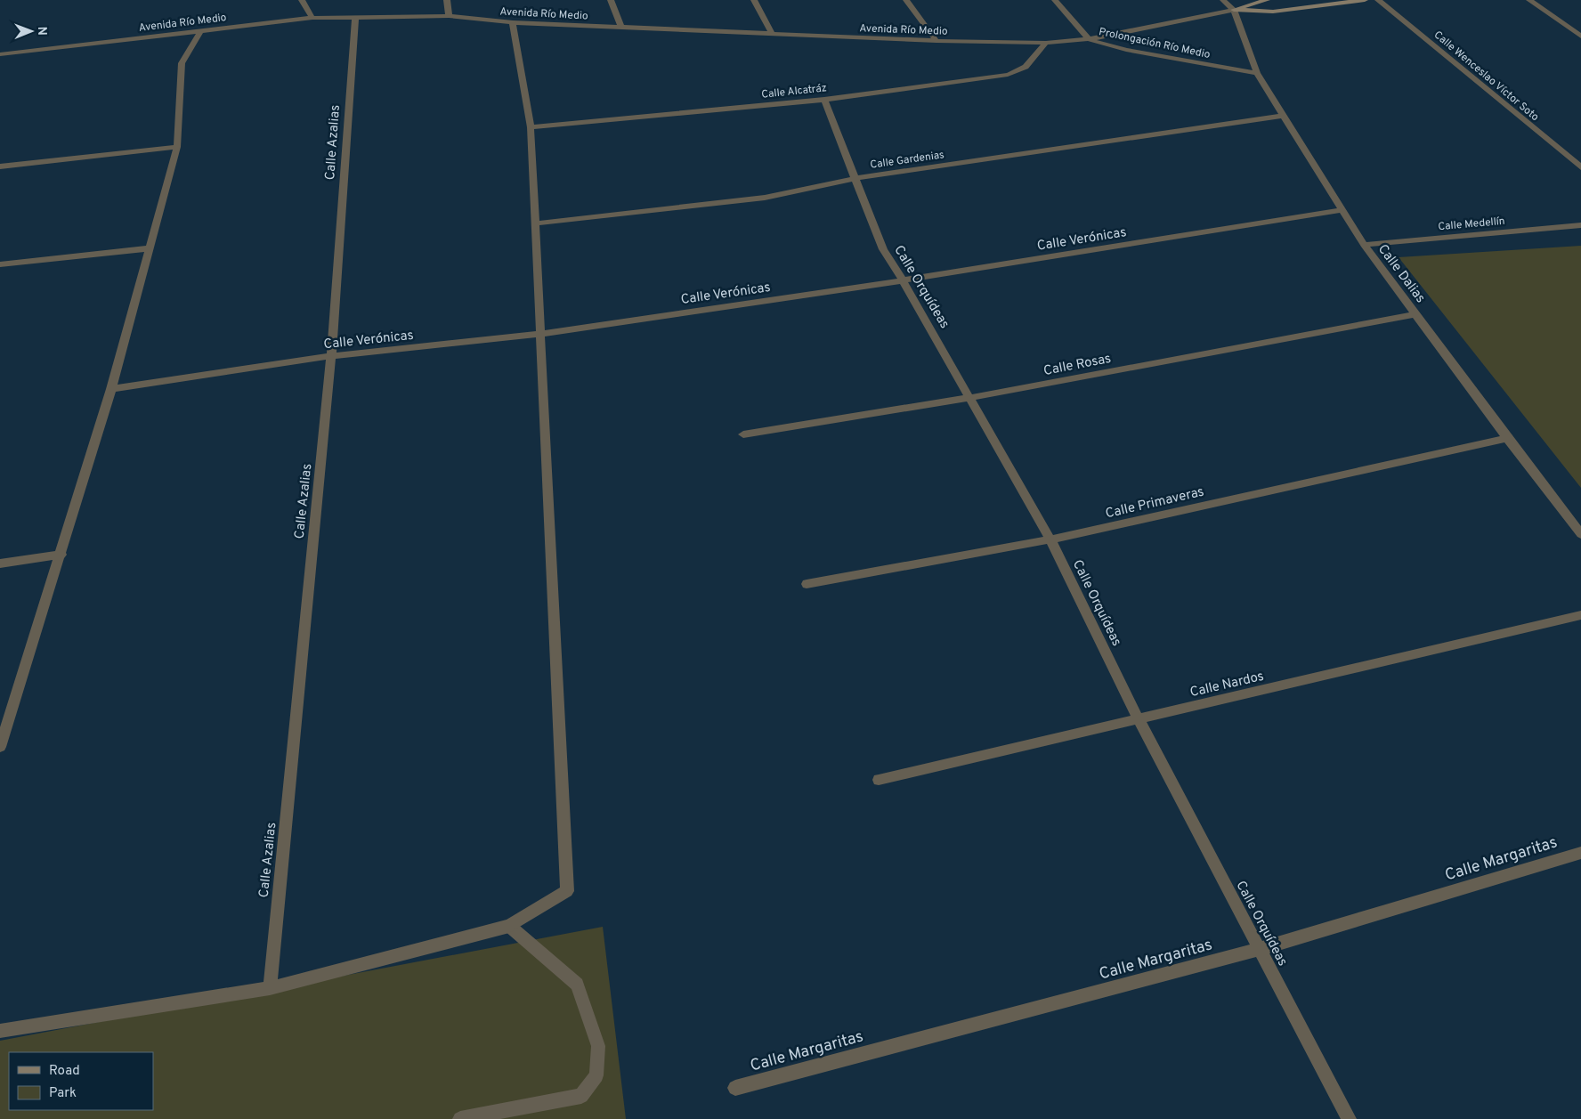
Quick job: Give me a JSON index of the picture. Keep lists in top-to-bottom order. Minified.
{"streets":{"street":["Avenida Río Medio","Prolongación Río Medio","Calle Wenceslao Víctor Soto","Calle Alcatráz","Calle Azalias","Calle Gardenias","Calle Medellín","Calle Verónicas","Calle Dalias","Calle Orquídeas","Calle Rosas","Calle Primaveras","Calle Nardos","Calle Margaritas"]},"crossings":[["Avenida Río Medio","Prolongación Río Medio"],["Avenida Río Medio","Calle Alcatráz"],["Avenida Río Medio","Calle Azalias"],["Prolongación Río Medio","Calle Dalias"],["Calle Alcatráz","Calle Orquídeas"],["Calle Azalias","Calle Verónicas"],["Calle Gardenias","Calle Dalias"],["Calle Gardenias","Calle Orquídeas"],["Calle Medellín","Calle Dalias"],["Calle Verónicas","Calle Dalias"],["Calle Verónicas","Calle Orquídeas"],["Calle Dalias","Calle Rosas"],["Calle Dalias","Calle Primaveras"],["Calle Orquídeas","Calle Rosas"],["Calle Orquídeas","Calle Primaveras"],["Calle Orquídeas","Calle Nardos"],["Calle Orquídeas","Calle Margaritas"]],"legend":["Road","Park"],"north":"right"}
